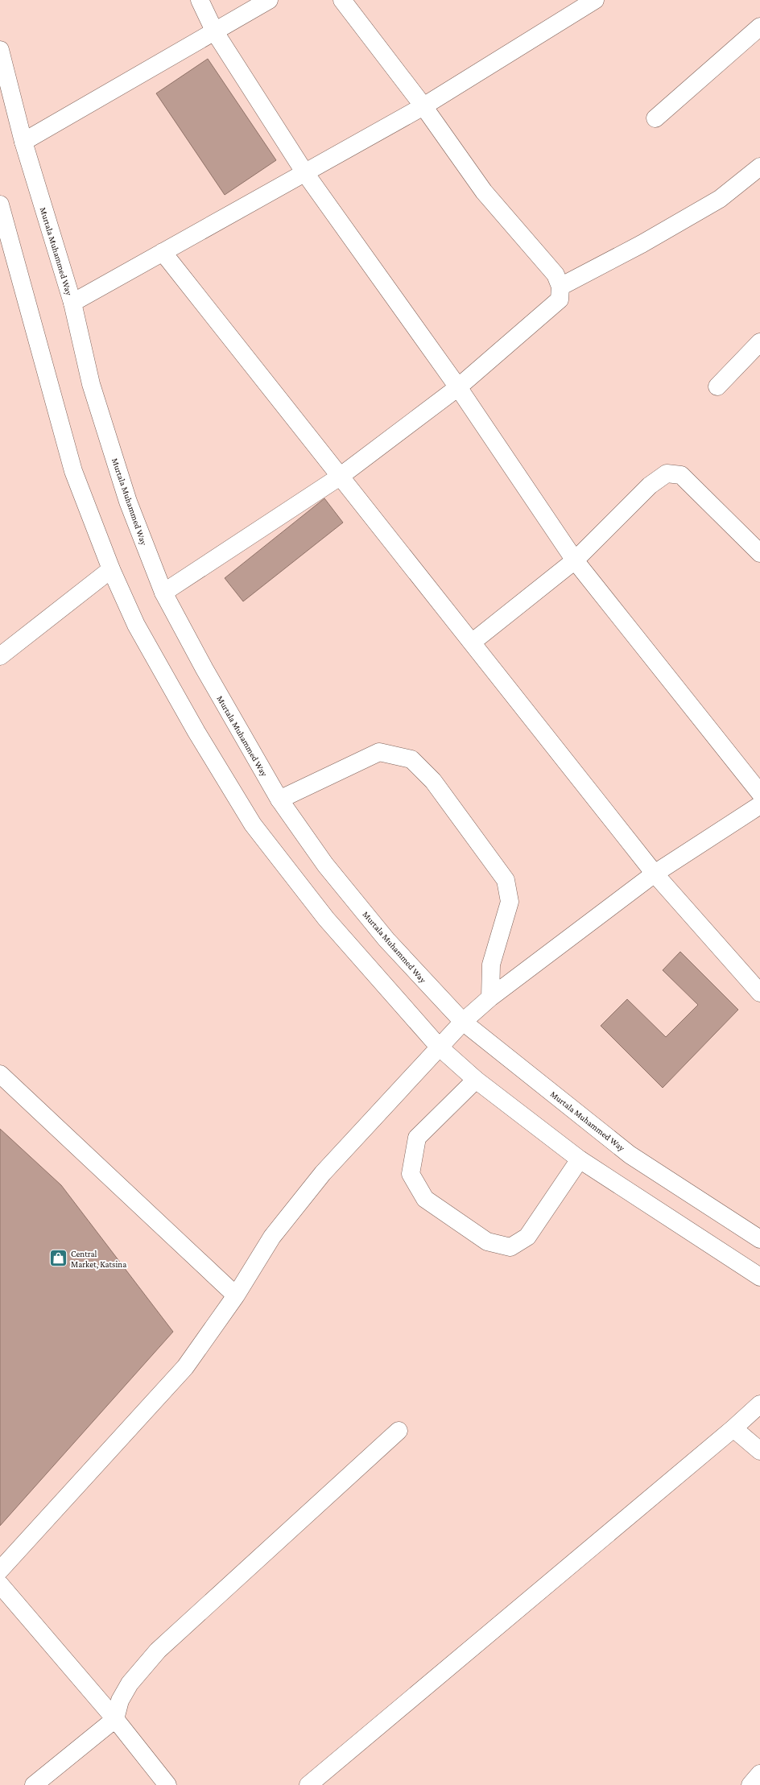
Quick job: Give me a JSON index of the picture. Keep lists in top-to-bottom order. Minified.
{"streets":{"street":["Murtala Muhammed Way"]},"places":{"shop":["Central Market, Katsina"]}}
